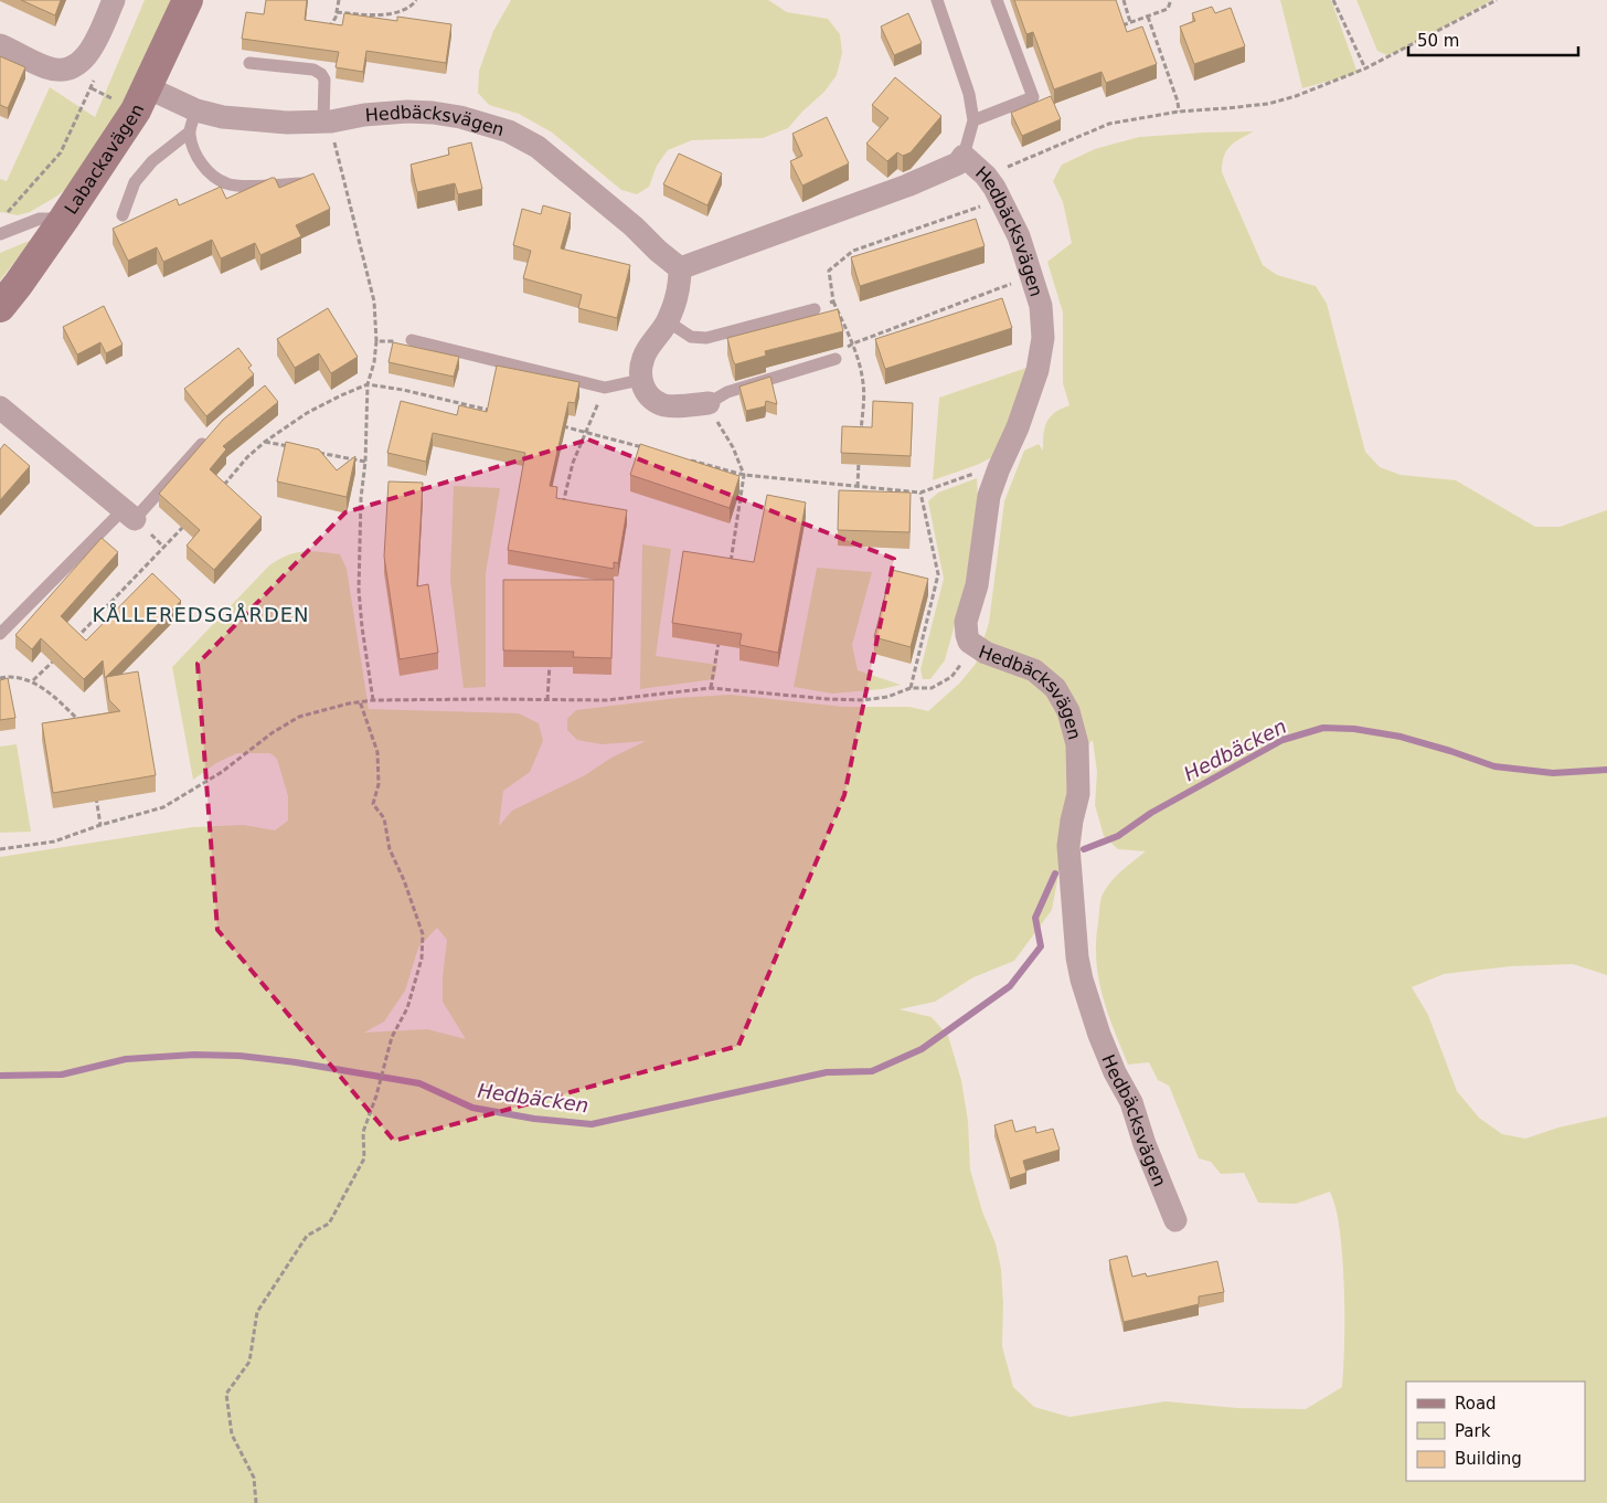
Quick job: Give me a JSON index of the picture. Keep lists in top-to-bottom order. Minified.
{"streets":{"street":["Hedbäcksvägen","Labackavägen"]},"crossings":[["Hedbäcksvägen","Labackavägen"]],"districts":["KÅLLEREDSGÅRDEN"],"water":["Hedbäcken"],"legend":["Road","Park","Building"],"scale_bar":"50 m"}
